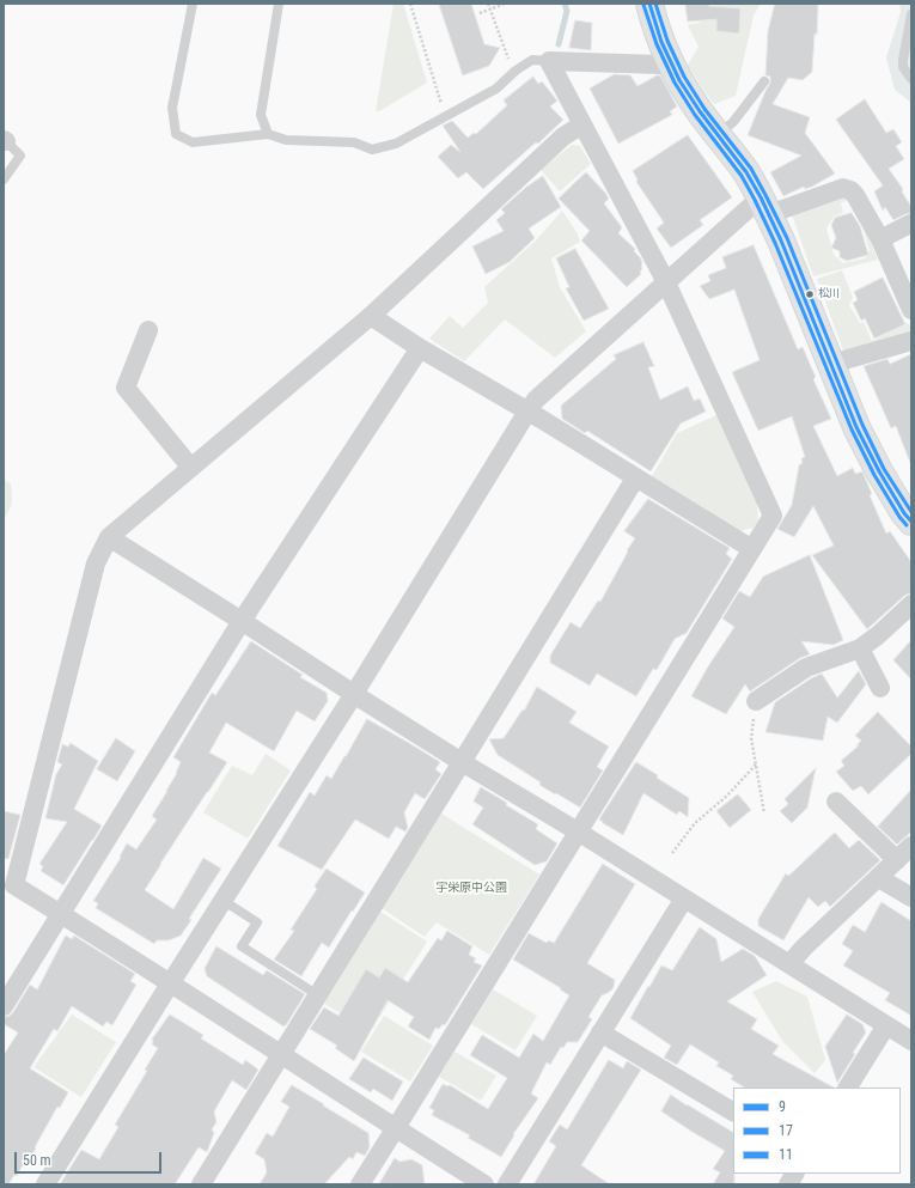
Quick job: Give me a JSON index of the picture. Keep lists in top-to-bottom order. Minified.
{"parks":["宇栄原中公園"],"places":["松川"],"lines":["transit line 9","transit line 11","transit line 17"],"legend":["9","17","11"],"scale_bar":"50 m"}
